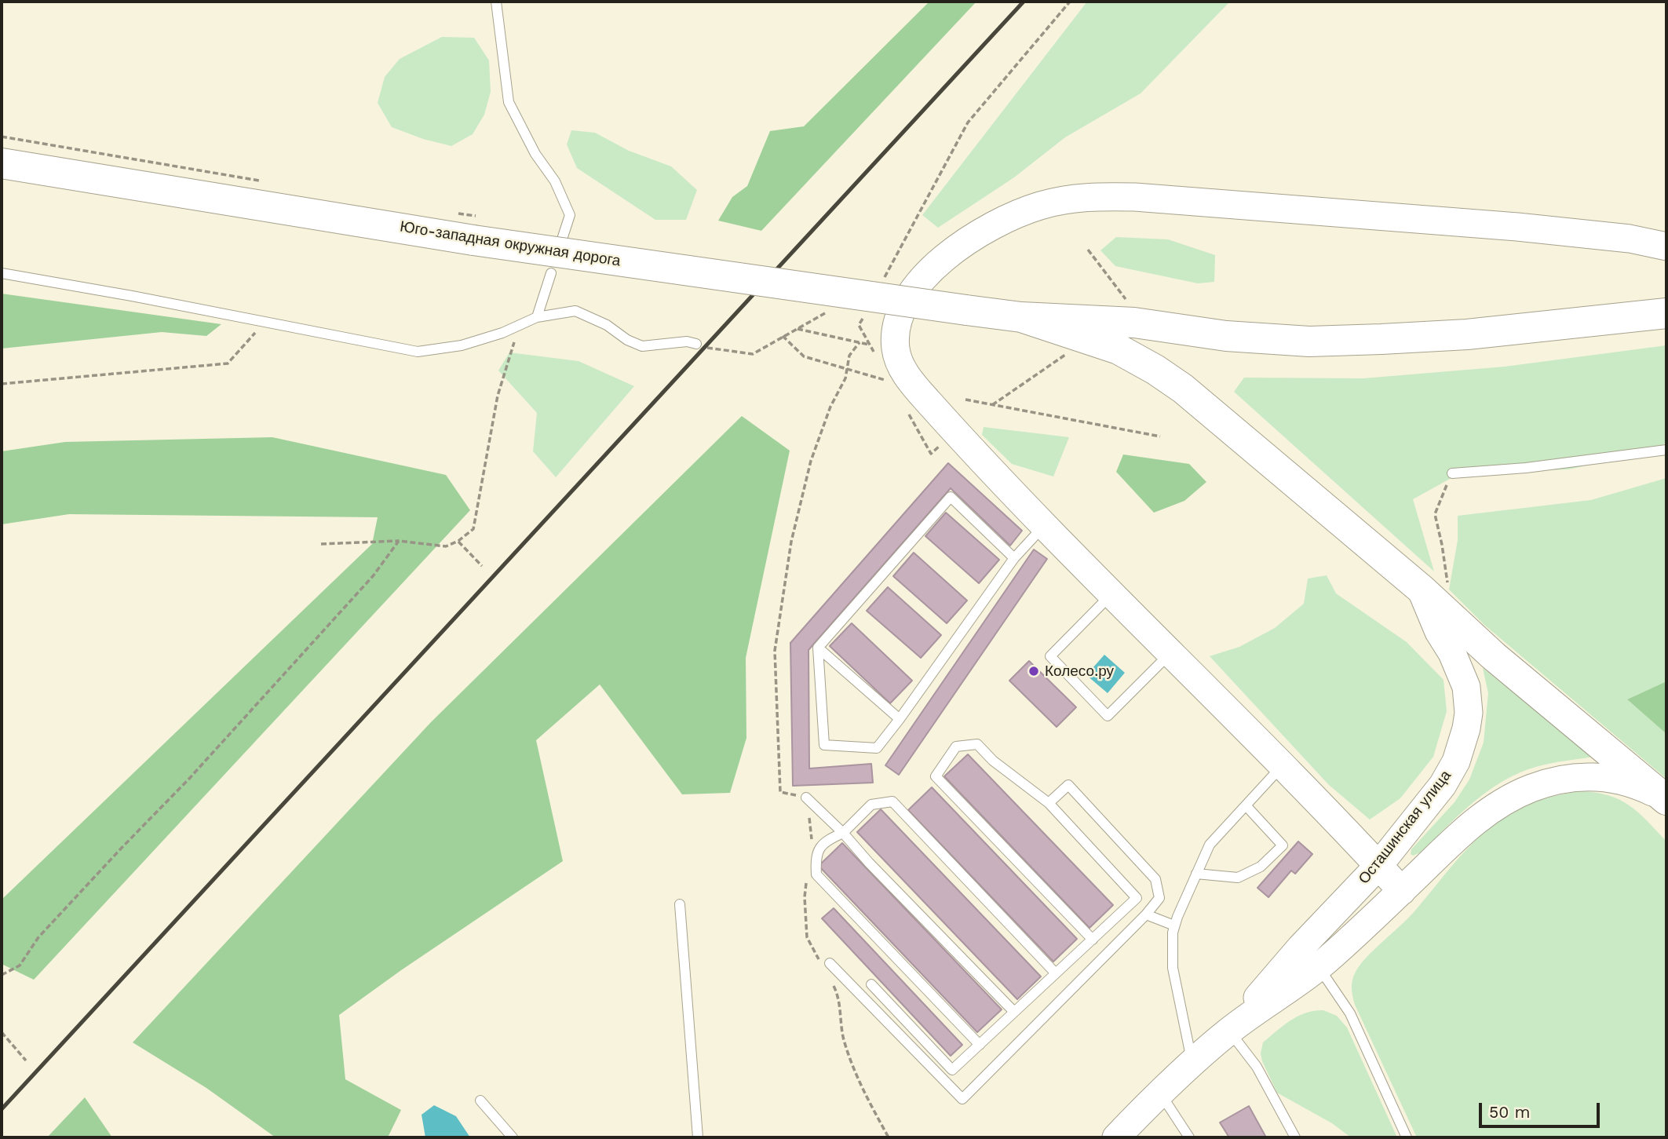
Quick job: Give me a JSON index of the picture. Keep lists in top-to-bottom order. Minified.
{"streets":{"highway":["Юго-западная окружная дорога"],"street":["Осташинская улица"]},"places":["Колесо.ру"],"scale_bar":"50 m"}
